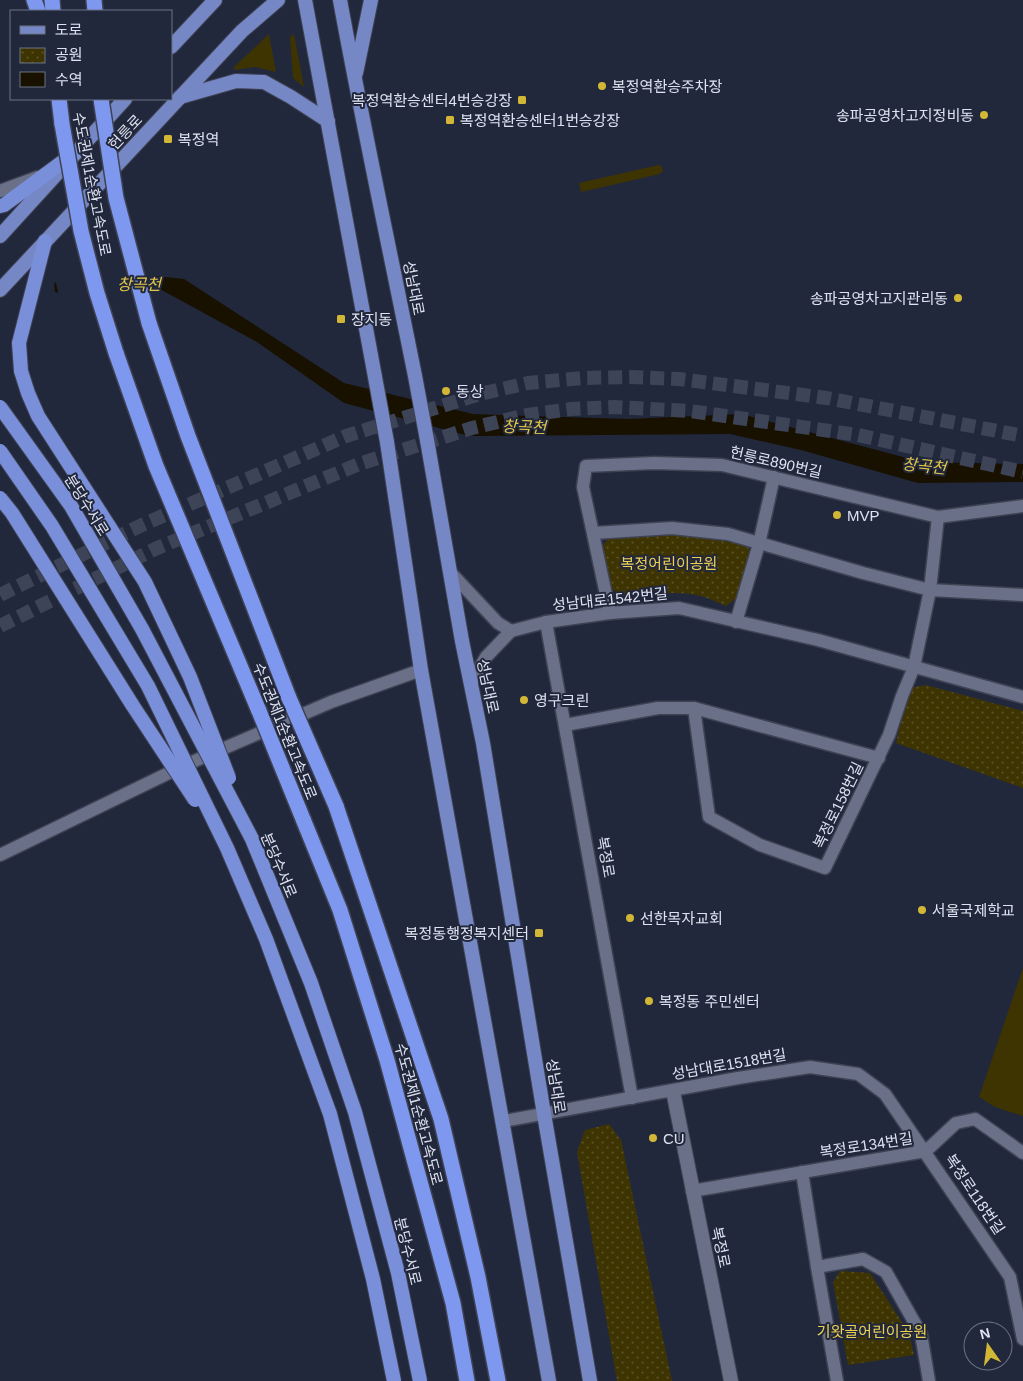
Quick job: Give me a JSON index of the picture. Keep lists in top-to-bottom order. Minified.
{"streets":{"highway":["수도권제1순환고속도로","분당수서로"],"main road":["헌릉로","성남대로"],"street":["헌릉로890번길","성남대로1542번길","복정로158번길","복정로","성남대로1518번길","복정로134번길","복정로118번길"]},"crossings":[["성남대로","성남대로1518번길"],["헌릉로890번길","성남대로1542번길"],["성남대로1542번길","복정로158번길"],["성남대로1542번길","복정로"],["복정로158번길","복정로"],["복정로","성남대로1518번길"],["복정로","복정로134번길"],["성남대로1518번길","복정로134번길"],["성남대로1518번길","복정로118번길"],["복정로134번길","복정로118번길"]],"water":["창곡천"],"parks":["복정어린이공원","기왓골어린이공원"],"places":{"other":["복정역환승주차장","송파공영차고지정비동","송파공영차고지관리동","동상","MVP","영구크린","서울국제학교","선한목자교회","복정동 주민센터","CU"],"transit":["복정역환승센터4번승강장","복정역환승센터1번승강장","복정역","장지동","복정동행정복지센터"]},"legend":["도로","공원","수역"],"north":"top"}
